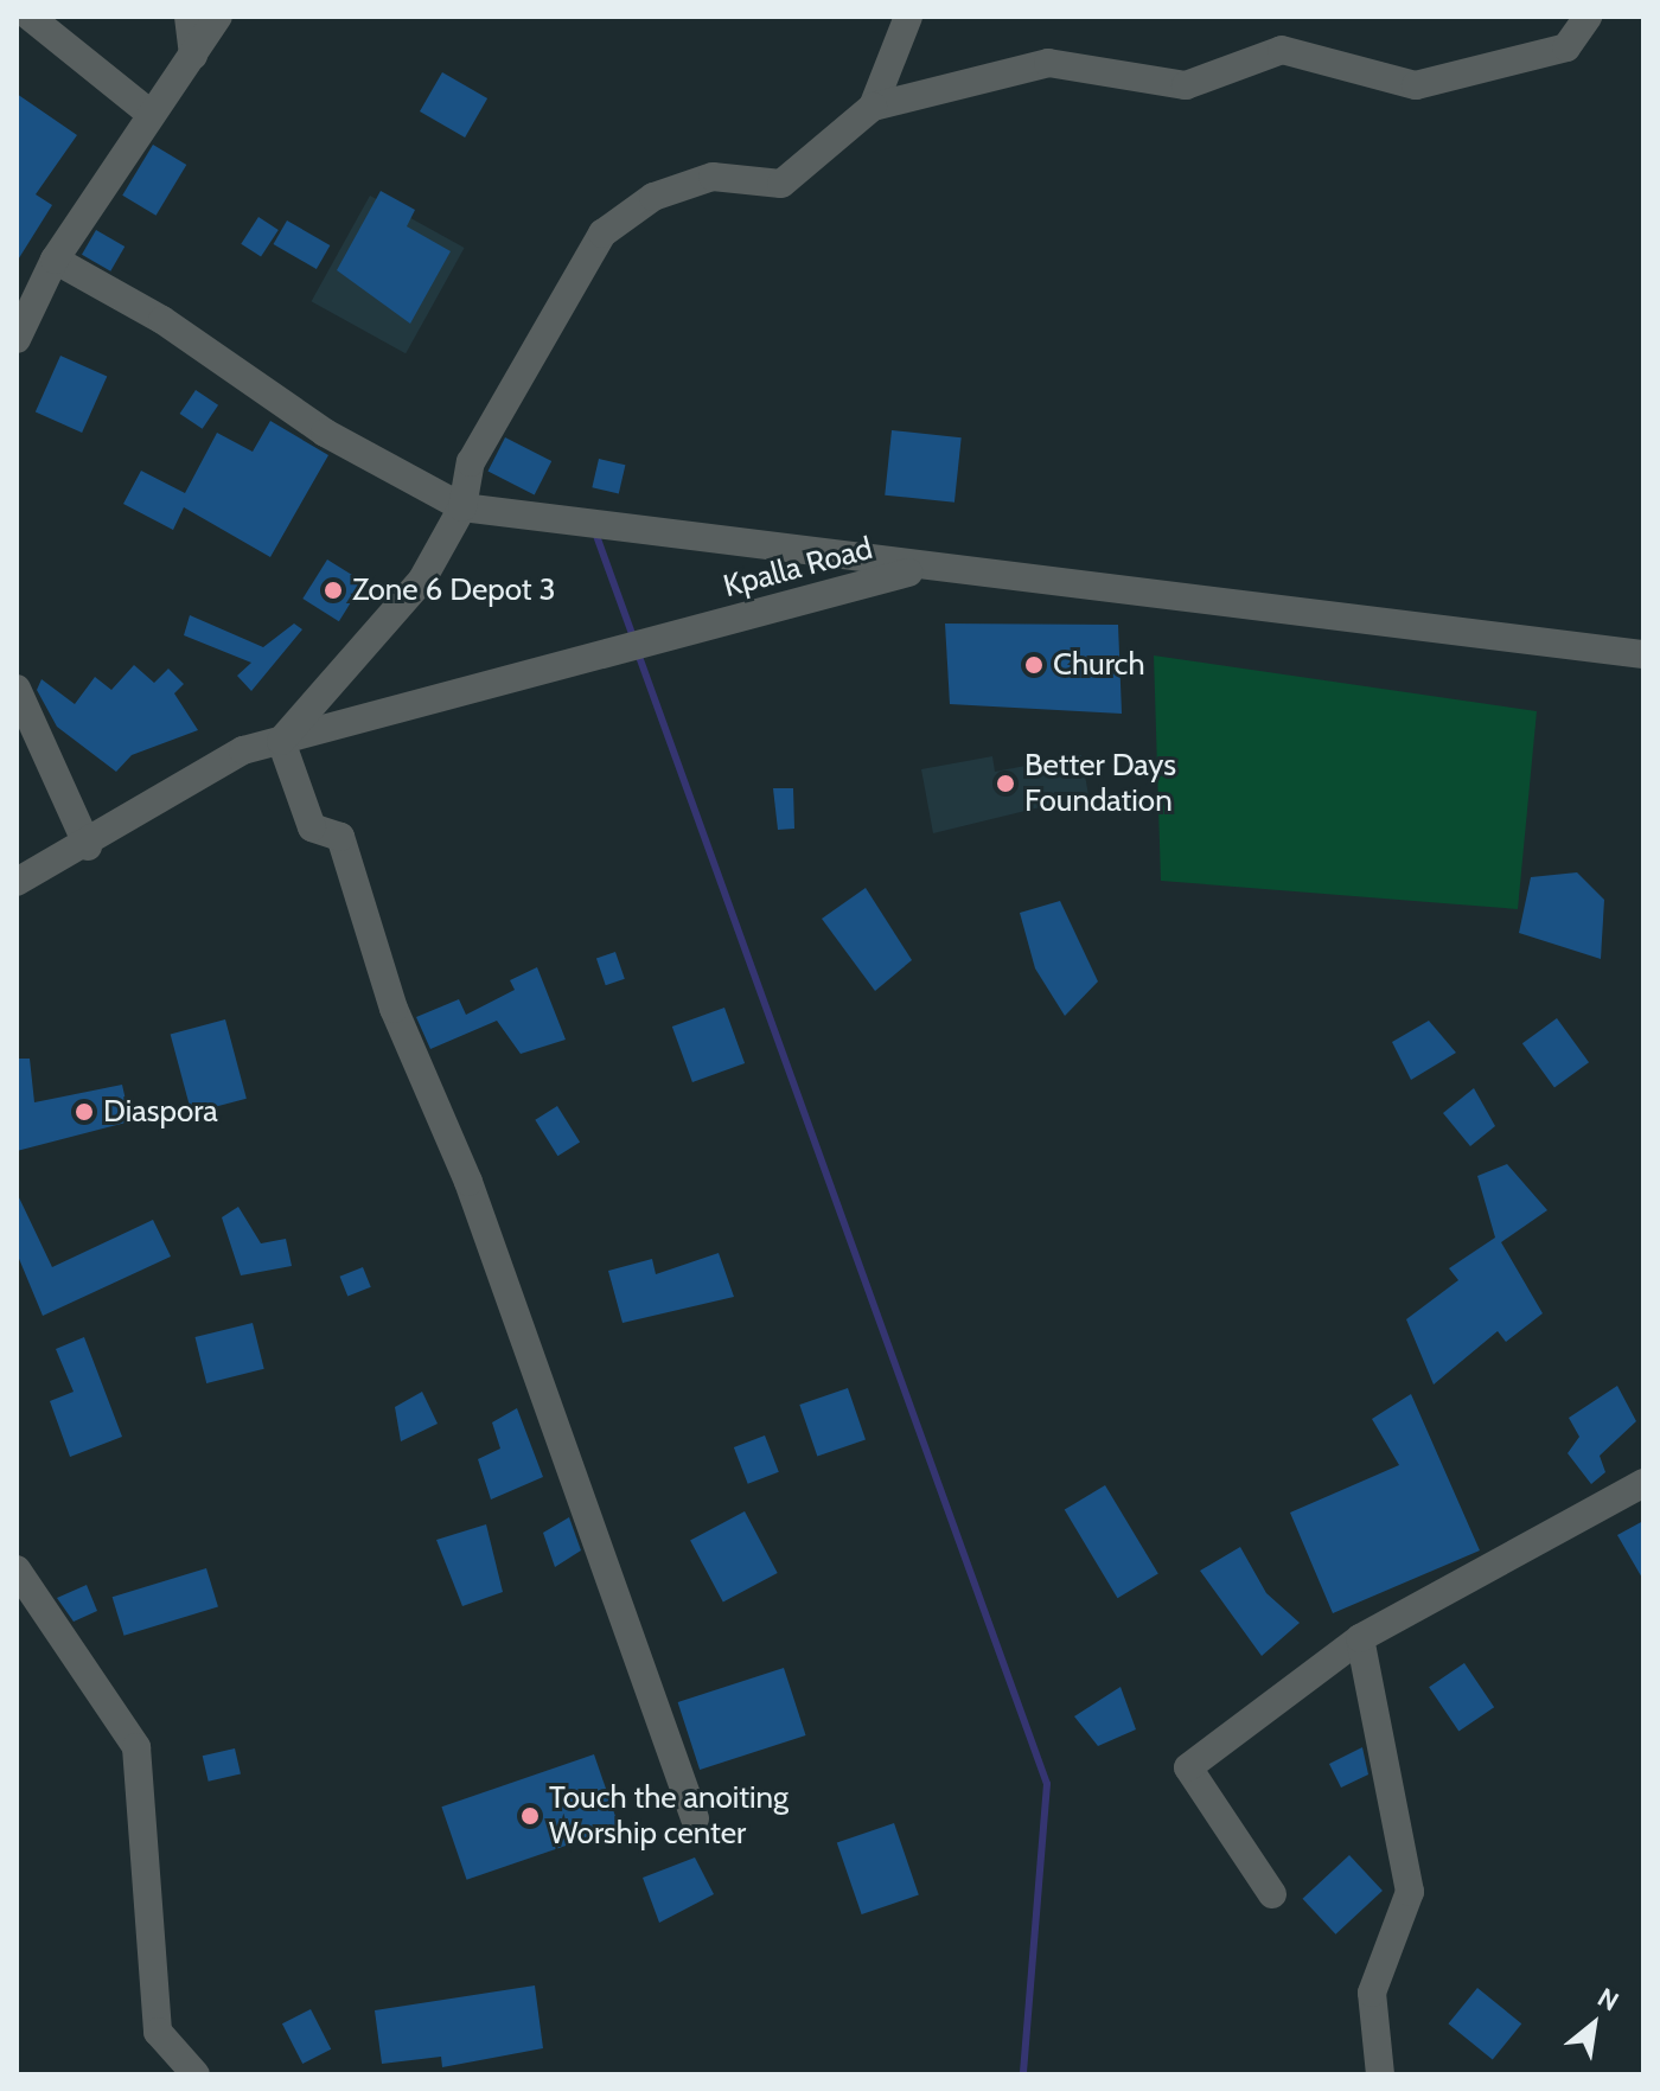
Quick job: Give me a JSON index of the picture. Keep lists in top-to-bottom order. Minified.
{"streets":{"street":["Kpalla Road"]},"places":["Zone 6 Depot 3","Church","Better Days Foundation","Diaspora","Touch the anoiting Worship center"],"north":"top right"}
